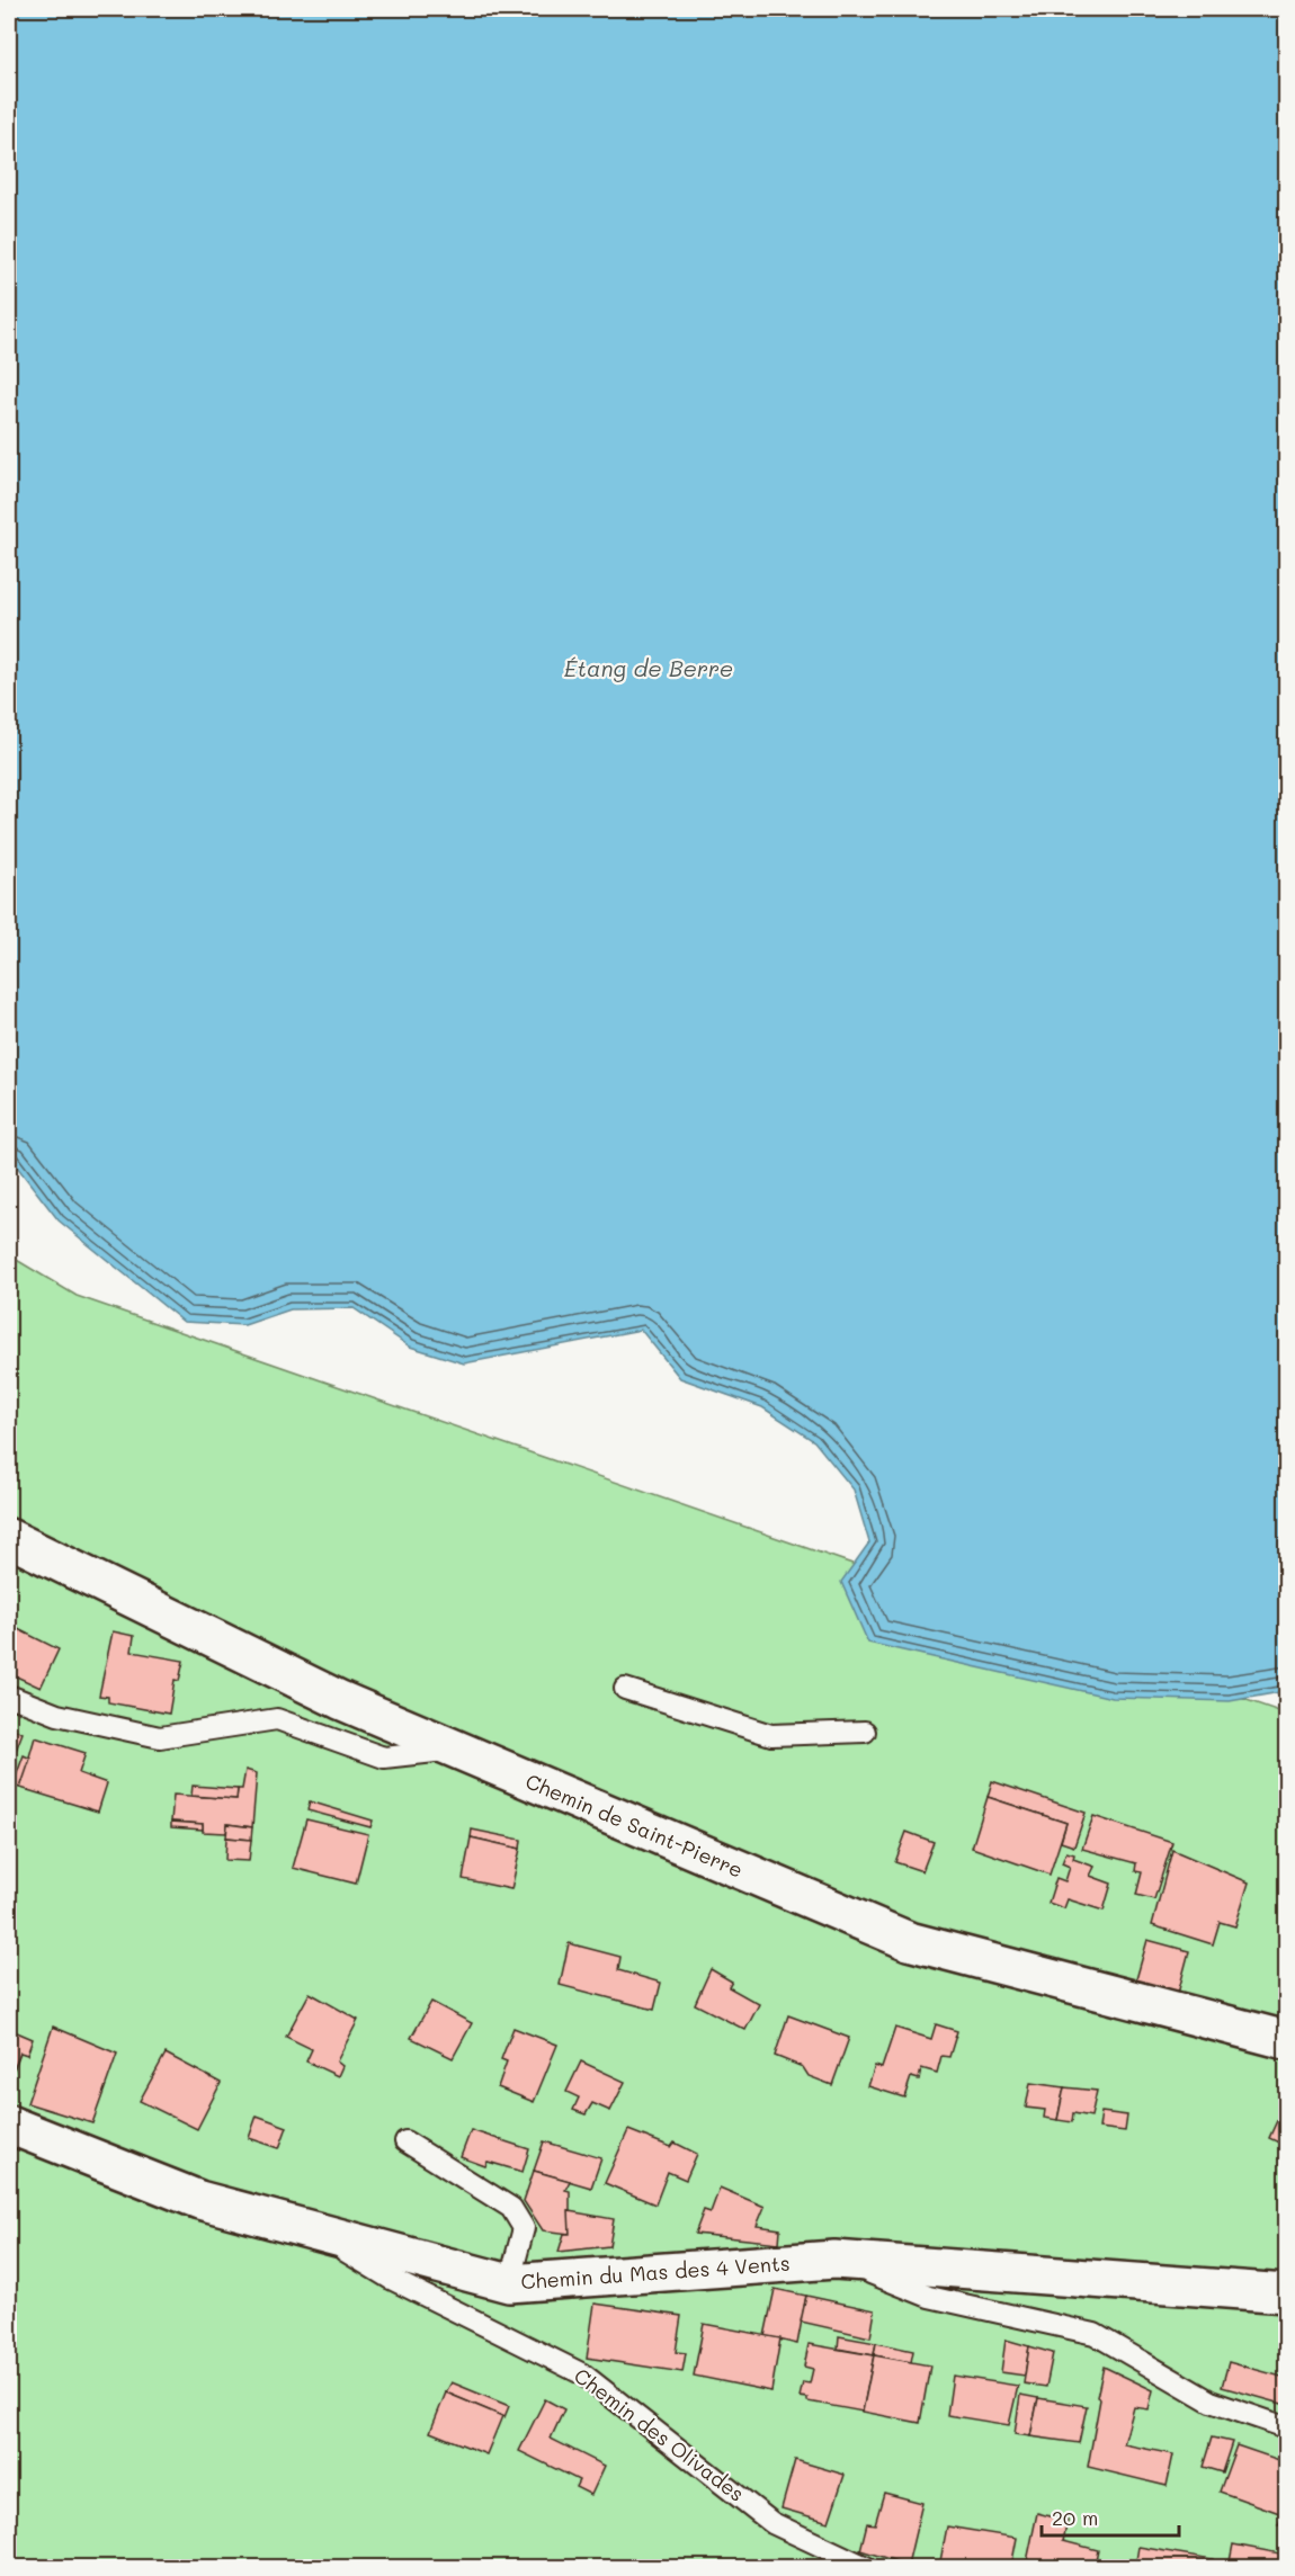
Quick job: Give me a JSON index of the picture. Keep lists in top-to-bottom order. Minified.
{"streets":{"street":["Chemin de Saint-Pierre","Chemin du Mas des 4 Vents"],"lane":["Chemin des Olivades"]},"crossings":[["Chemin du Mas des 4 Vents","Chemin des Olivades"]],"water":["Étang de Berre"],"scale_bar":"20 m"}
